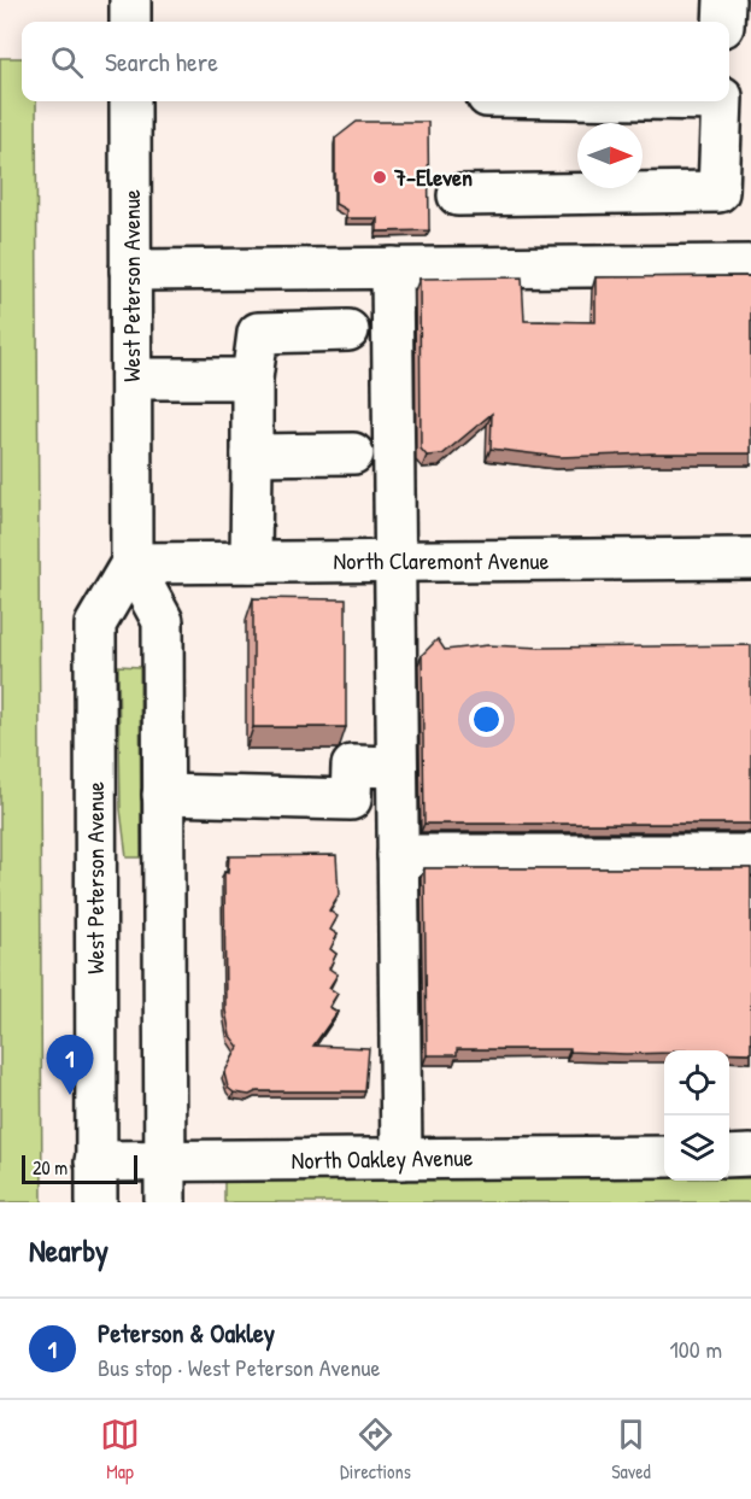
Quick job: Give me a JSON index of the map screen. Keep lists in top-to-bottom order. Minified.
{"streets":{"main road":["West Peterson Avenue","North Claremont Avenue","North Oakley Avenue"]},"crossings":[["West Peterson Avenue","North Claremont Avenue"],["West Peterson Avenue","North Oakley Avenue"]],"places":["7-Eleven"],"scale_bar":"20 m","north":"right","page":{"search":"Search here","pins":"1","scale":"20 m","heading":"Nearby","list":[{"mark":"1","name":"Peterson & Oakley","note":"Bus stop · West Peterson Avenue","value":"100 m"}],"nav":["Map","Directions","Saved"]}}
